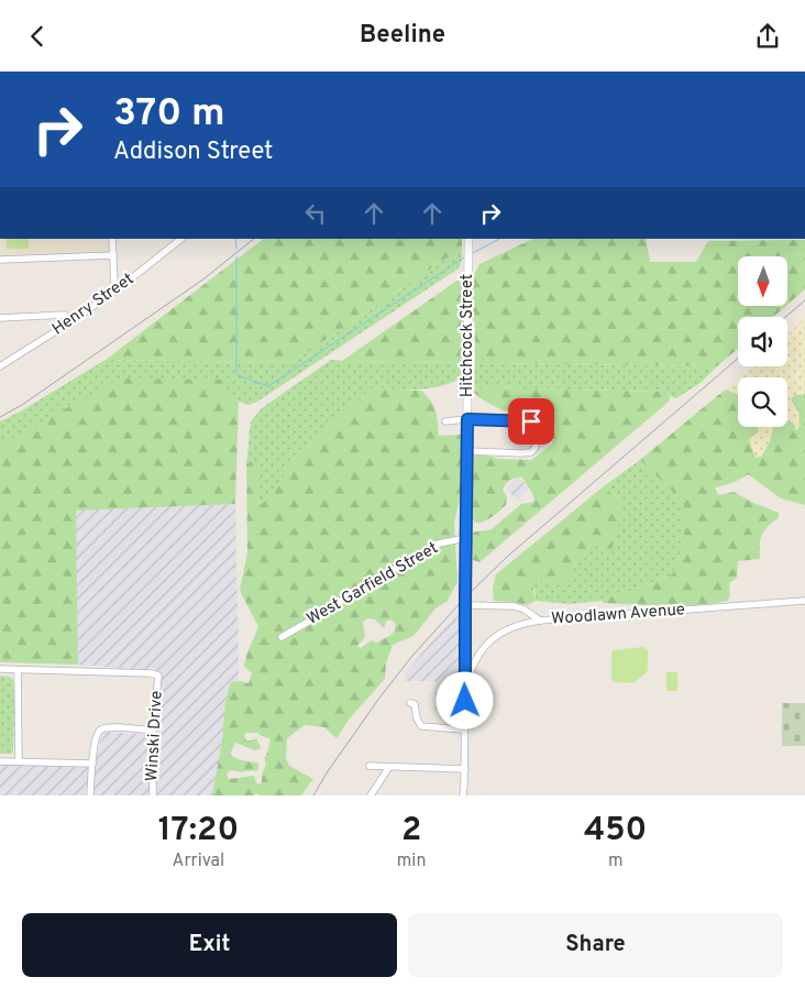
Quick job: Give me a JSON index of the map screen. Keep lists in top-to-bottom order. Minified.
{"streets":{"street":["Henry Street","Hitchcock Street","West Garfield Street","Woodlawn Avenue","Winski Drive"]},"crossings":[["Hitchcock Street","West Garfield Street"],["Hitchcock Street","Woodlawn Avenue"]],"north":"bottom","page":{"header":"Beeline","turn":["370 m","Addison Street"],"eta":["17:20","Arrival","2","min","450","m"],"buttons":["Exit","Share"]}}
